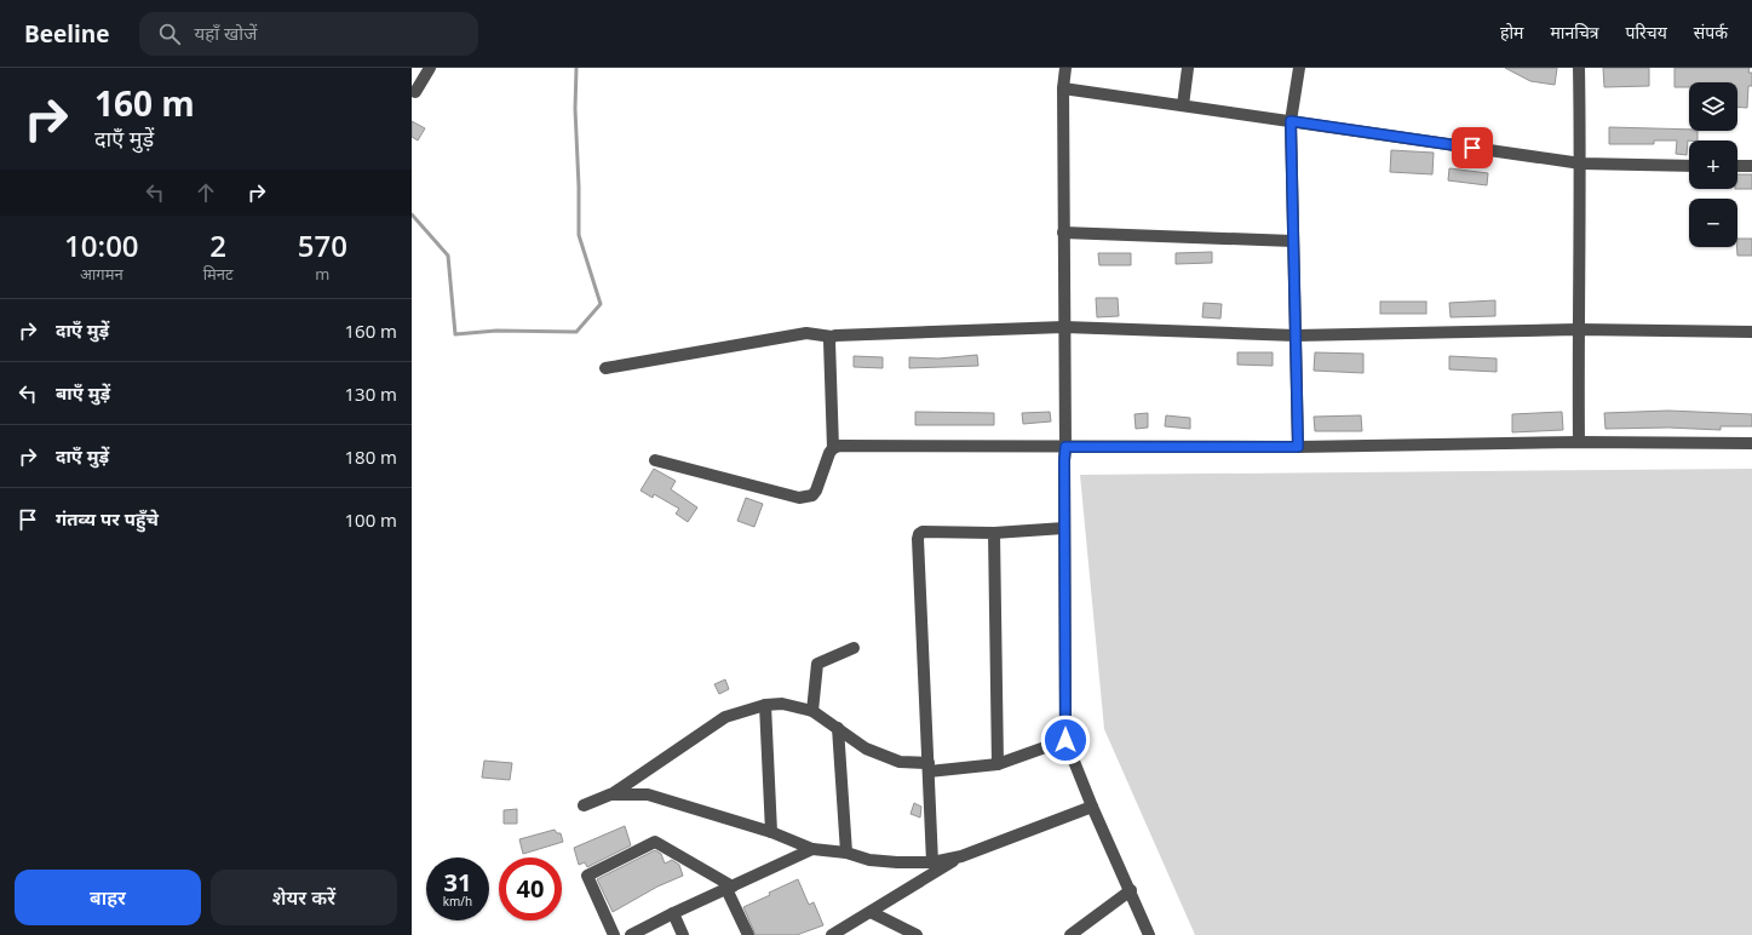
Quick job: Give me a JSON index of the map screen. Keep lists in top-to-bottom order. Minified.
{"page":{"header":"Beeline","search":"यहाँ खोजें","nav":["होम","मानचित्र","परिचय","संपर्क"],"turn":["160 m","दाएँ मुड़ें"],"map_buttons":["+","−"],"eta":["10:00","आगमन","2","मिनट","570","m"],"list":[{"name":"दाएँ मुड़ें","value":"160 m"},{"name":"बाएँ मुड़ें","value":"130 m"},{"name":"दाएँ मुड़ें","value":"180 m"},{"name":"गंतव्य पर पहुँचे","value":"100 m"}],"speed":"31 km/h","limit":"40","buttons":["बाहर","शेयर करें"]}}
